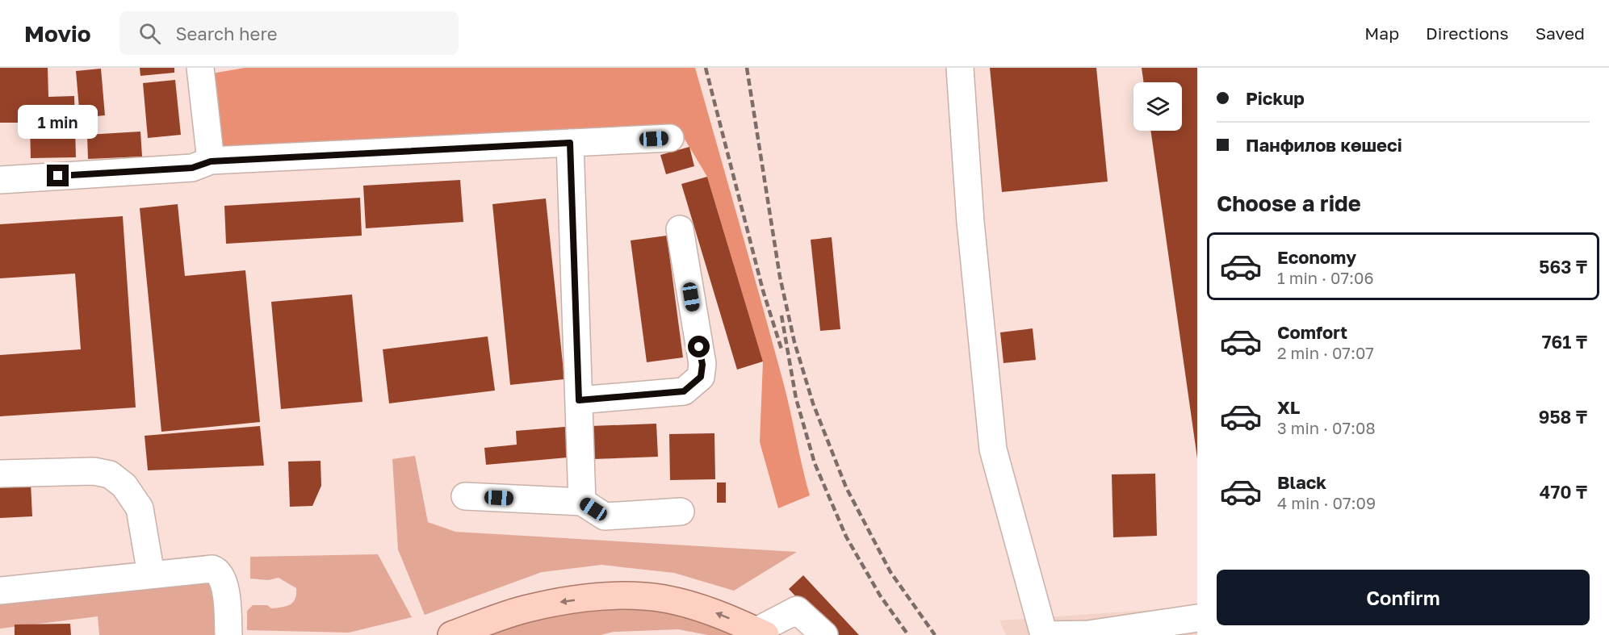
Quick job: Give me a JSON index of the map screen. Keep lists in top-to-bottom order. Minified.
{"page":{"header":"Movio","search":"Search here","nav":["Map","Directions","Saved"],"banner":["Pickup","Панфилов көшесі"],"bubble":"1 min","heading":"Choose a ride","list":[{"name":"Economy","note":"1 min · 07:06","value":"563 ₸"},{"name":"Comfort","note":"2 min · 07:07","value":"761 ₸"},{"name":"XL","note":"3 min · 07:08","value":"958 ₸"},{"name":"Black","note":"4 min · 07:09","value":"470 ₸"}],"buttons":"Confirm"}}
